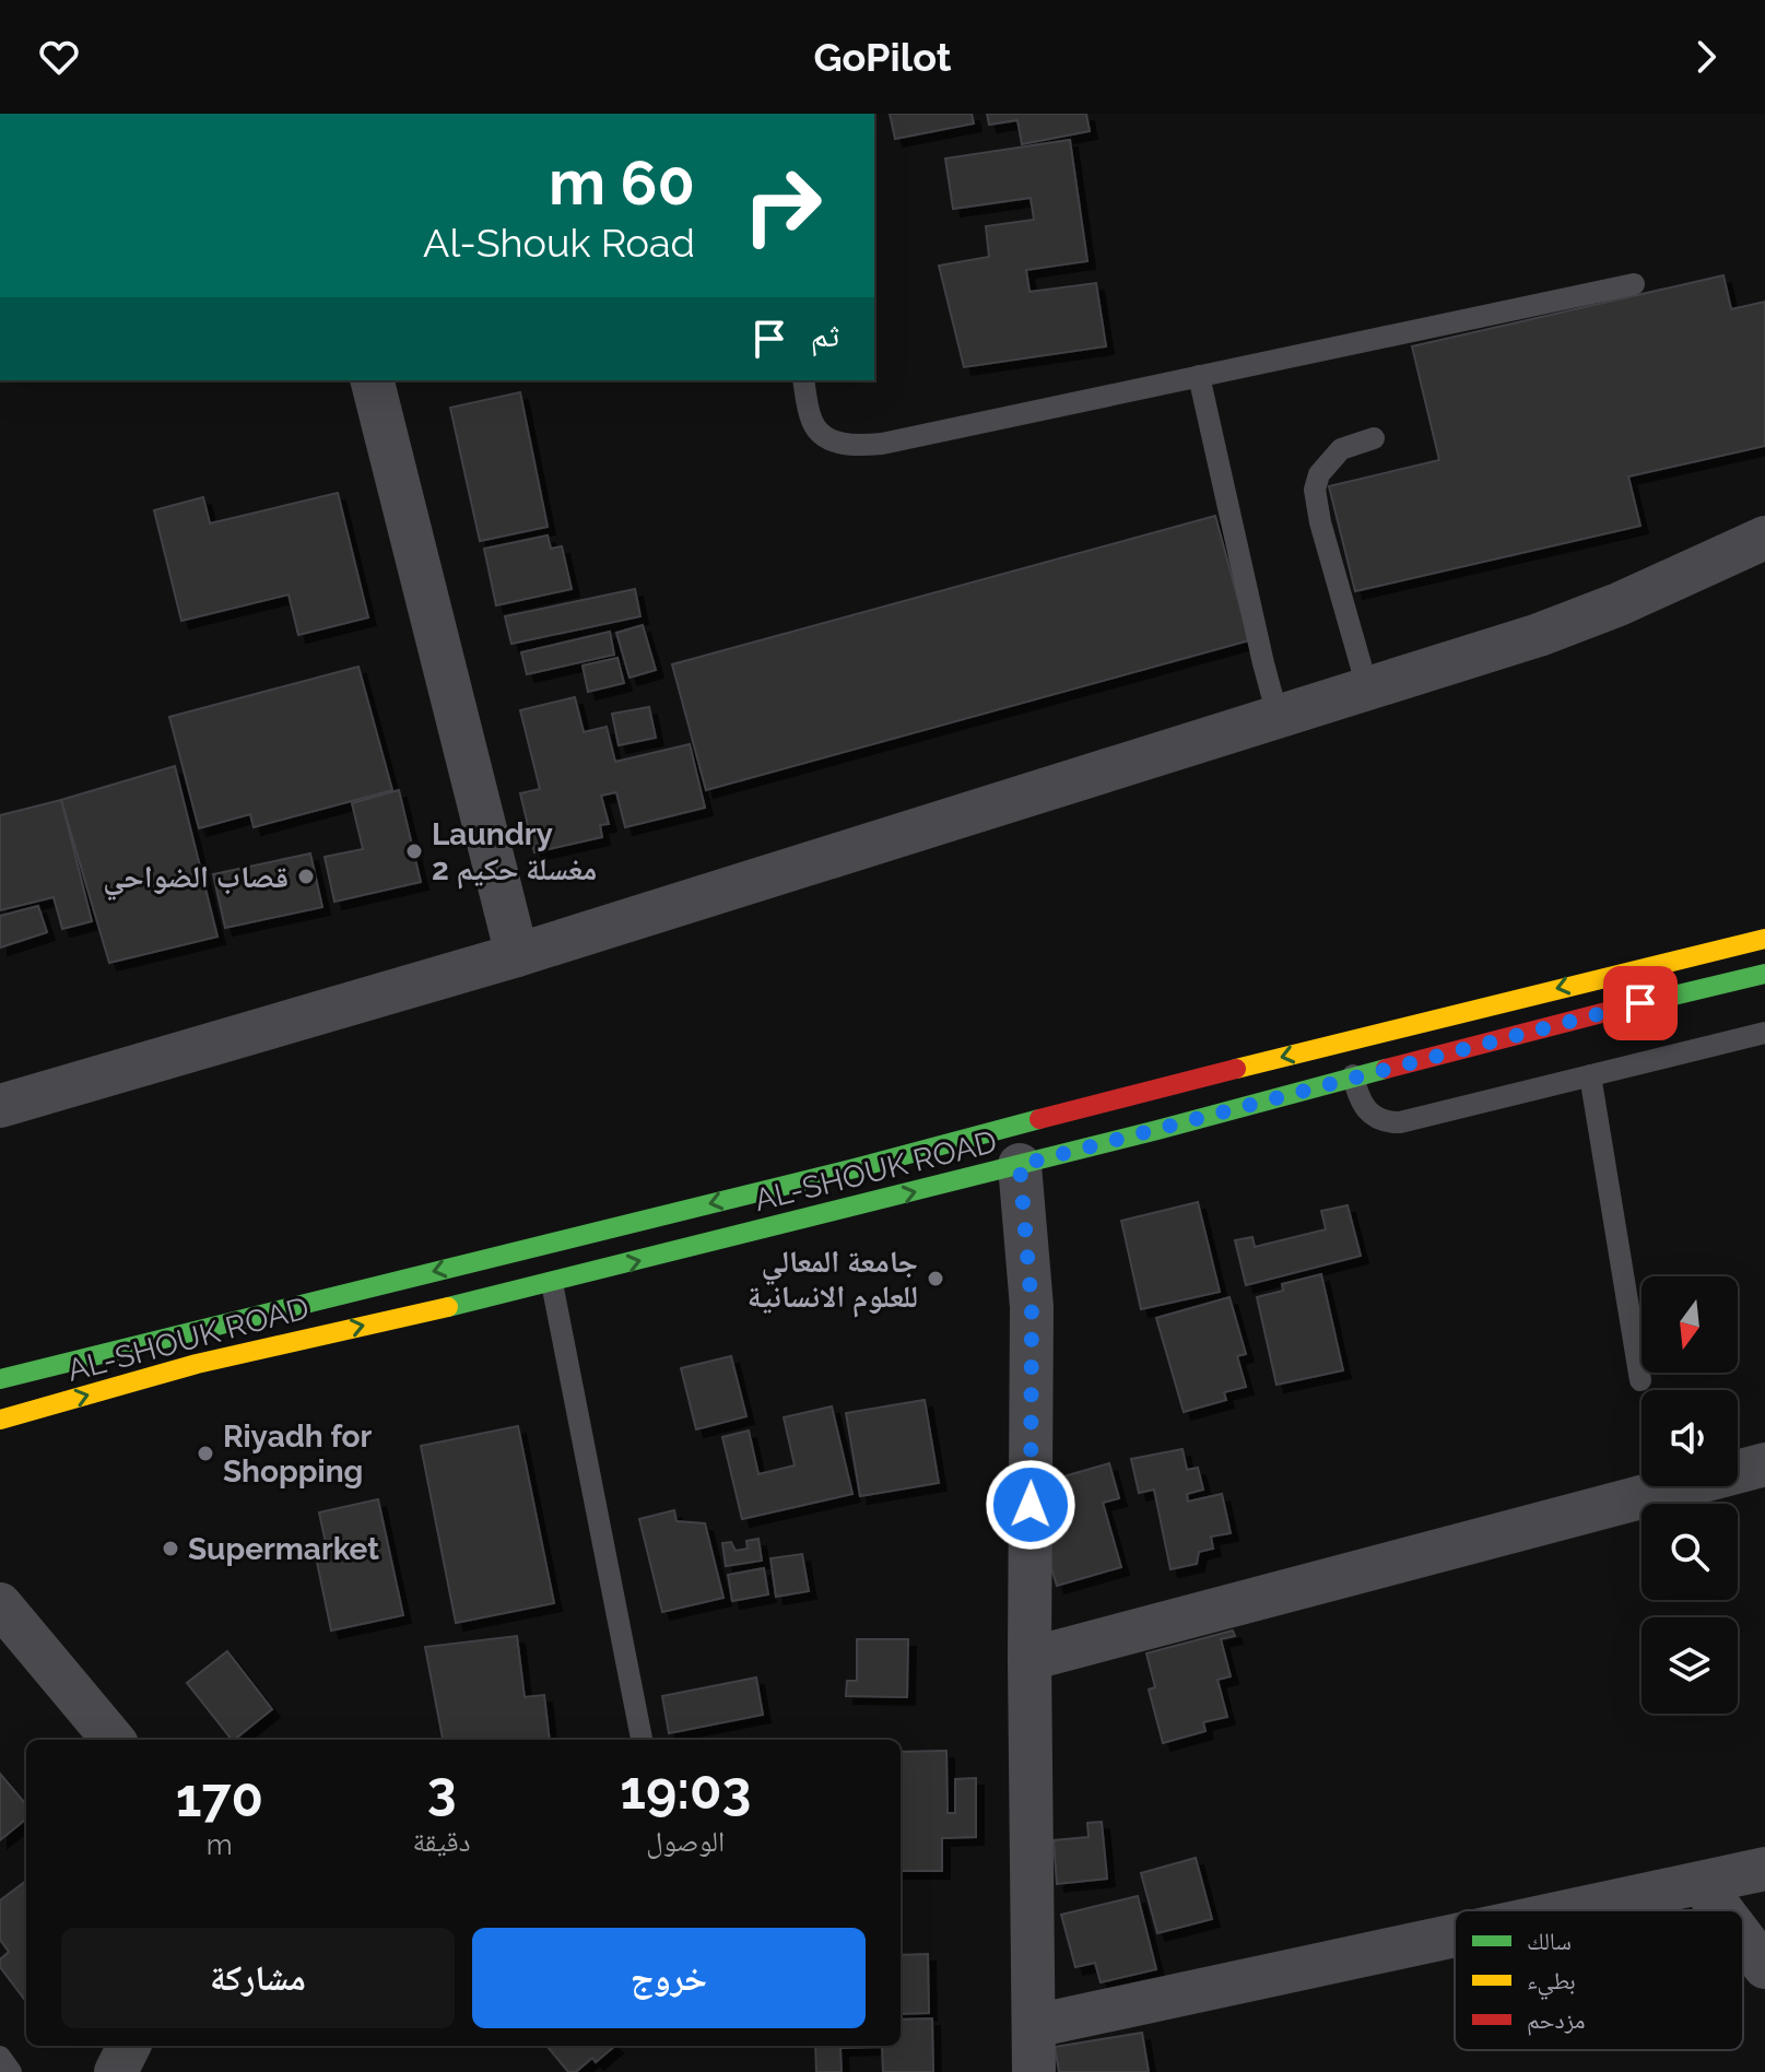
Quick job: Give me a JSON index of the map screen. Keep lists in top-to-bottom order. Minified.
{"streets":{"main road":["AL-SHOUK ROAD"]},"places":["Laundry مغسلة حكيم 2","قصاب الضواحي","جامعة المعالي للعلوم الانسانية","Riyadh for Shopping","Supermarket"],"legend":["سالك","بطيء","مزدحم"],"north":"bottom","page":{"header":"GoPilot","turn":["60 m","Al-Shouk Road"],"then":"ثم","eta":["19:03","الوصول","3","دقيقة","170","m"],"buttons":["خروج","مشاركة"]}}
